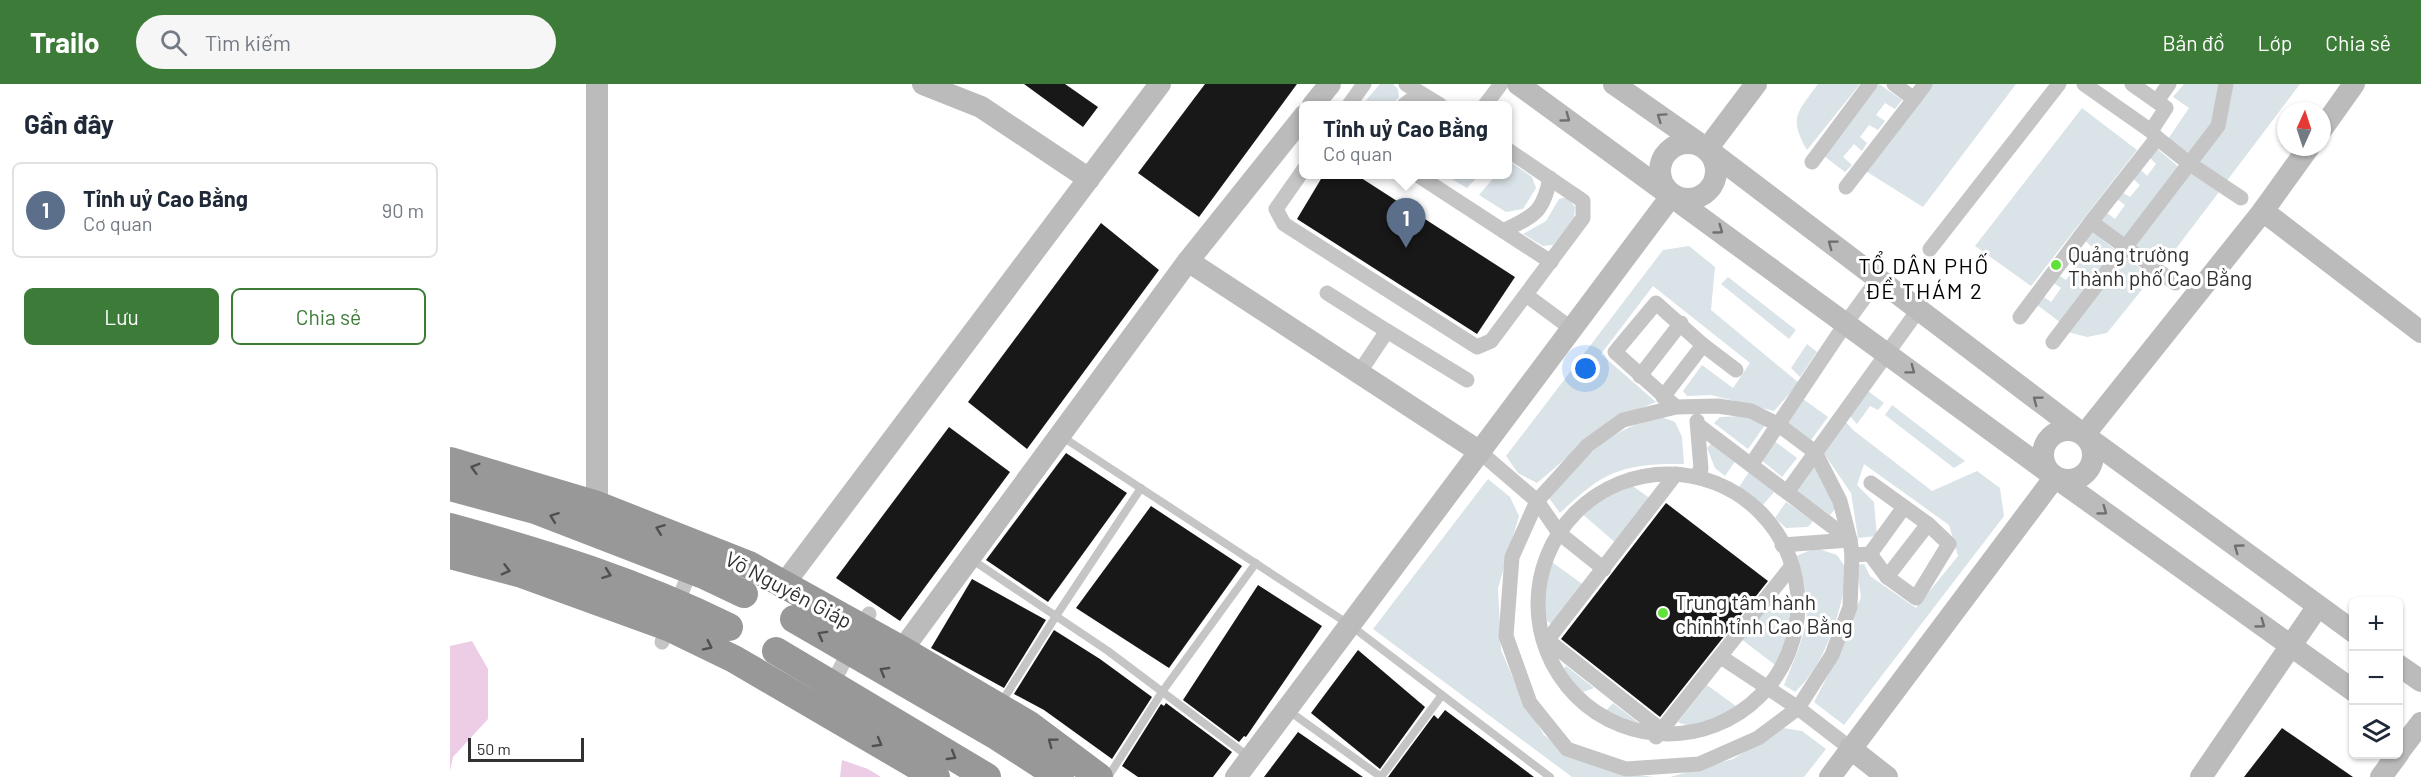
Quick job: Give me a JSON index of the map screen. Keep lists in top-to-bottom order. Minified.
{"streets":{"highway":["Võ Nguyên Giáp"]},"districts":["TỔ DÂN PHỐ ĐỀ THÁM 2"],"places":["Quảng trường Thành phố Cao Bằng","Trung tâm hành chính tỉnh Cao Bằng"],"scale_bar":"50 m","north":"top","page":{"header":"Trailo","search":"Tìm kiếm","nav":["Bản đồ","Lớp","Chia sẻ"],"heading":"Gần đây","popup":["Tỉnh uỷ Cao Bằng","Cơ quan"],"list":[{"mark":"1","name":"Tỉnh uỷ Cao Bằng","note":"Cơ quan","value":"90 m"}],"pins":"1","buttons":["Lưu","Chia sẻ"],"map_buttons":["+","−"],"scale":"50 m"}}
